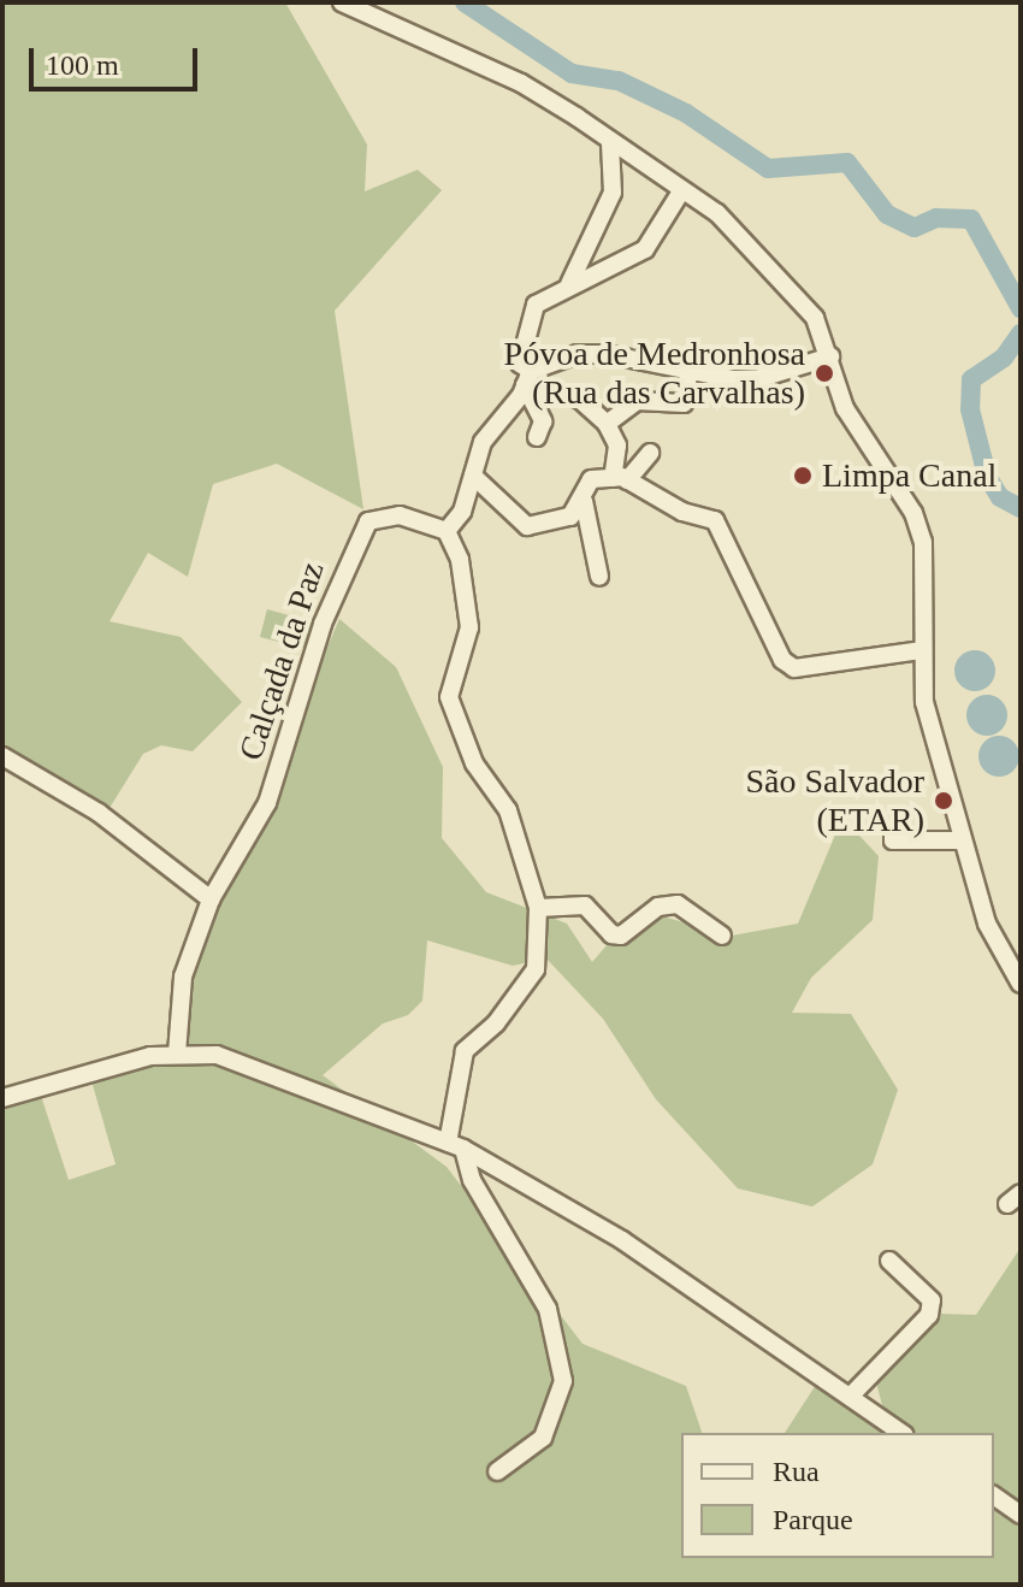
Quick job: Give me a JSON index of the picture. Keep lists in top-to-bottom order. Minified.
{"streets":{"street":["Calçada da Paz"]},"places":["Póvoa de Medronhosa (Rua das Carvalhas)","Limpa Canal","São Salvador (ETAR)"],"legend":["Rua","Parque"],"scale_bar":"100 m"}
